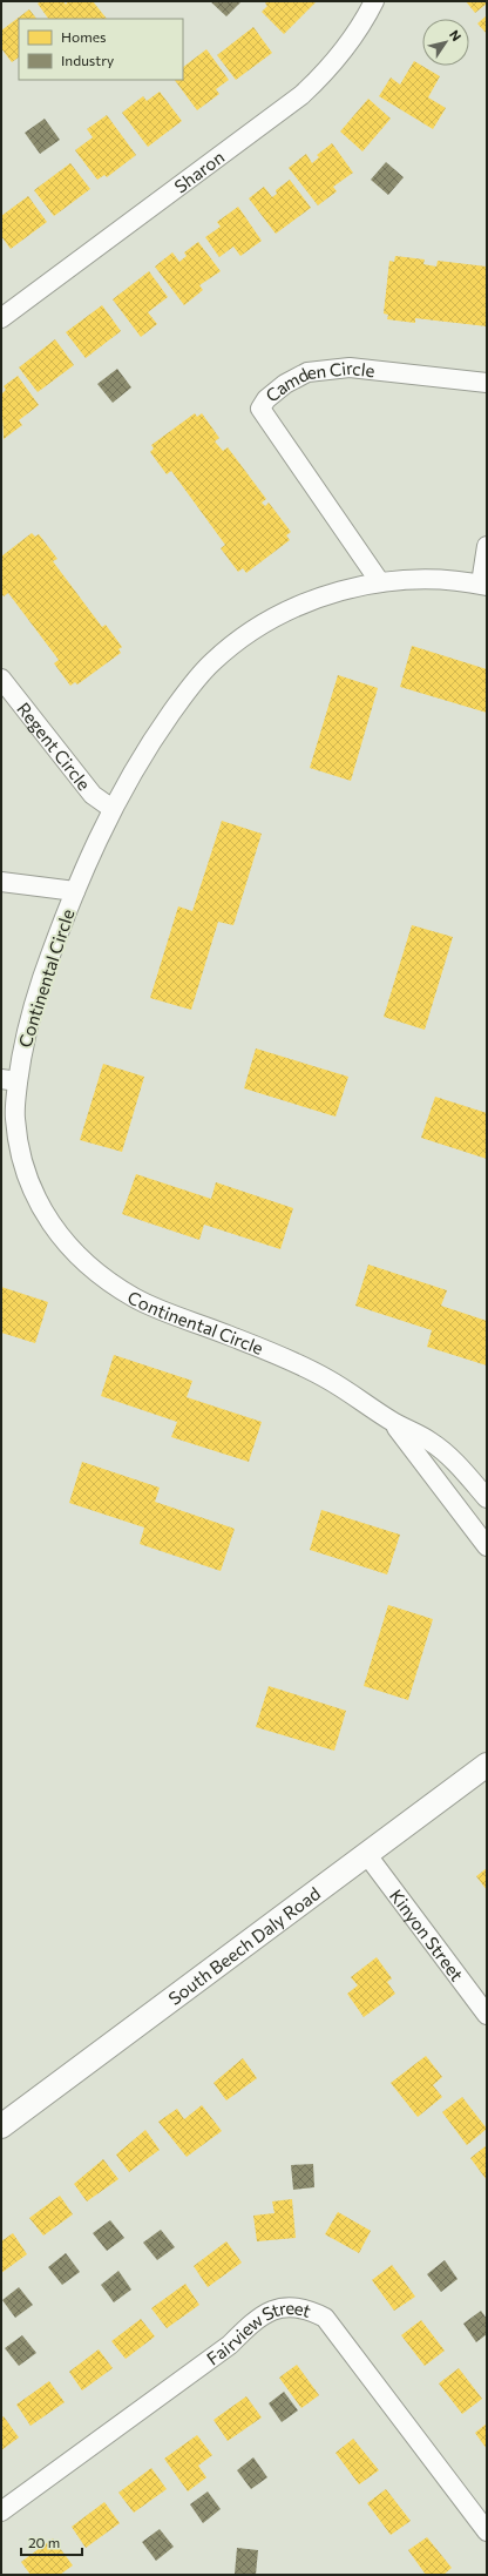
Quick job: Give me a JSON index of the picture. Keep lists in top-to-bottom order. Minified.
{"streets":{"street":["Sharon","Camden Circle","Regent Circle","Continental Circle","Kinyon Street","South Beech Daly Road","Fairview Street"]},"crossings":[["Camden Circle","Continental Circle"],["Regent Circle","Continental Circle"],["Kinyon Street","South Beech Daly Road"]],"legend":["Homes","Industry"],"scale_bar":"20 m","north":"top right"}
